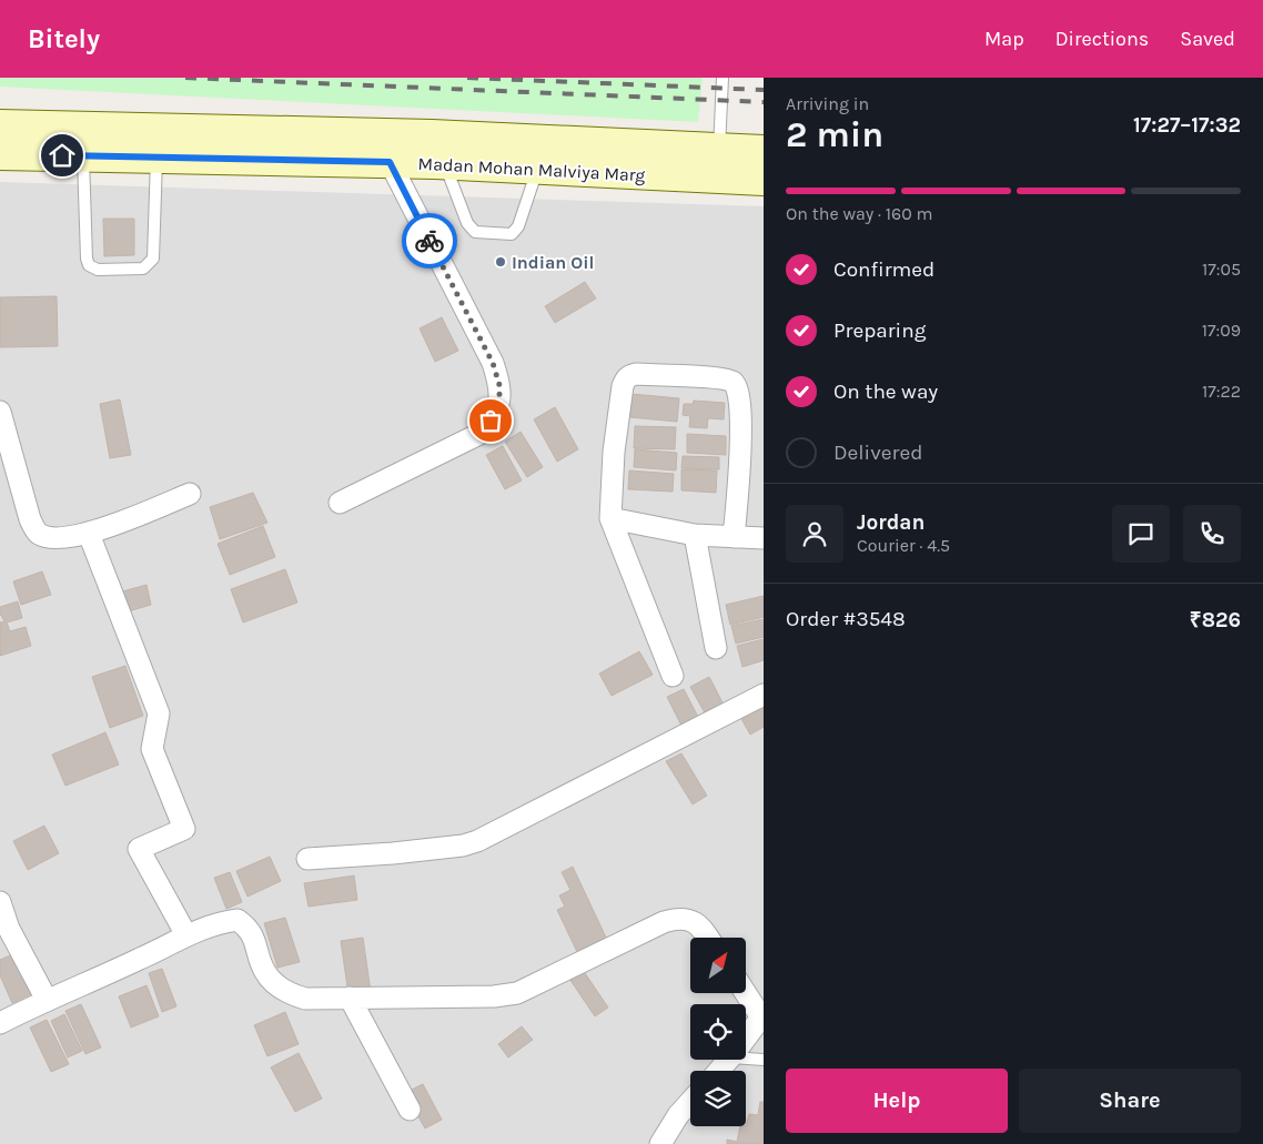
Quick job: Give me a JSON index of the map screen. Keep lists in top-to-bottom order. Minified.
{"streets":{"main road":["Madan Mohan Malviya Marg"]},"places":["Indian Oil"],"north":"top right","page":{"header":"Bitely","nav":["Map","Directions","Saved"],"heading":["2 min","Arriving in","17:27–17:32"],"panel":["Jordan","Courier · 4.5","Order #3548","₹826"],"bar":"On the way · 160 m","list":[["Confirmed","17:05"],["Preparing","17:09"],["On the way","17:22"],"Delivered"],"buttons":["Help","Share"]}}
